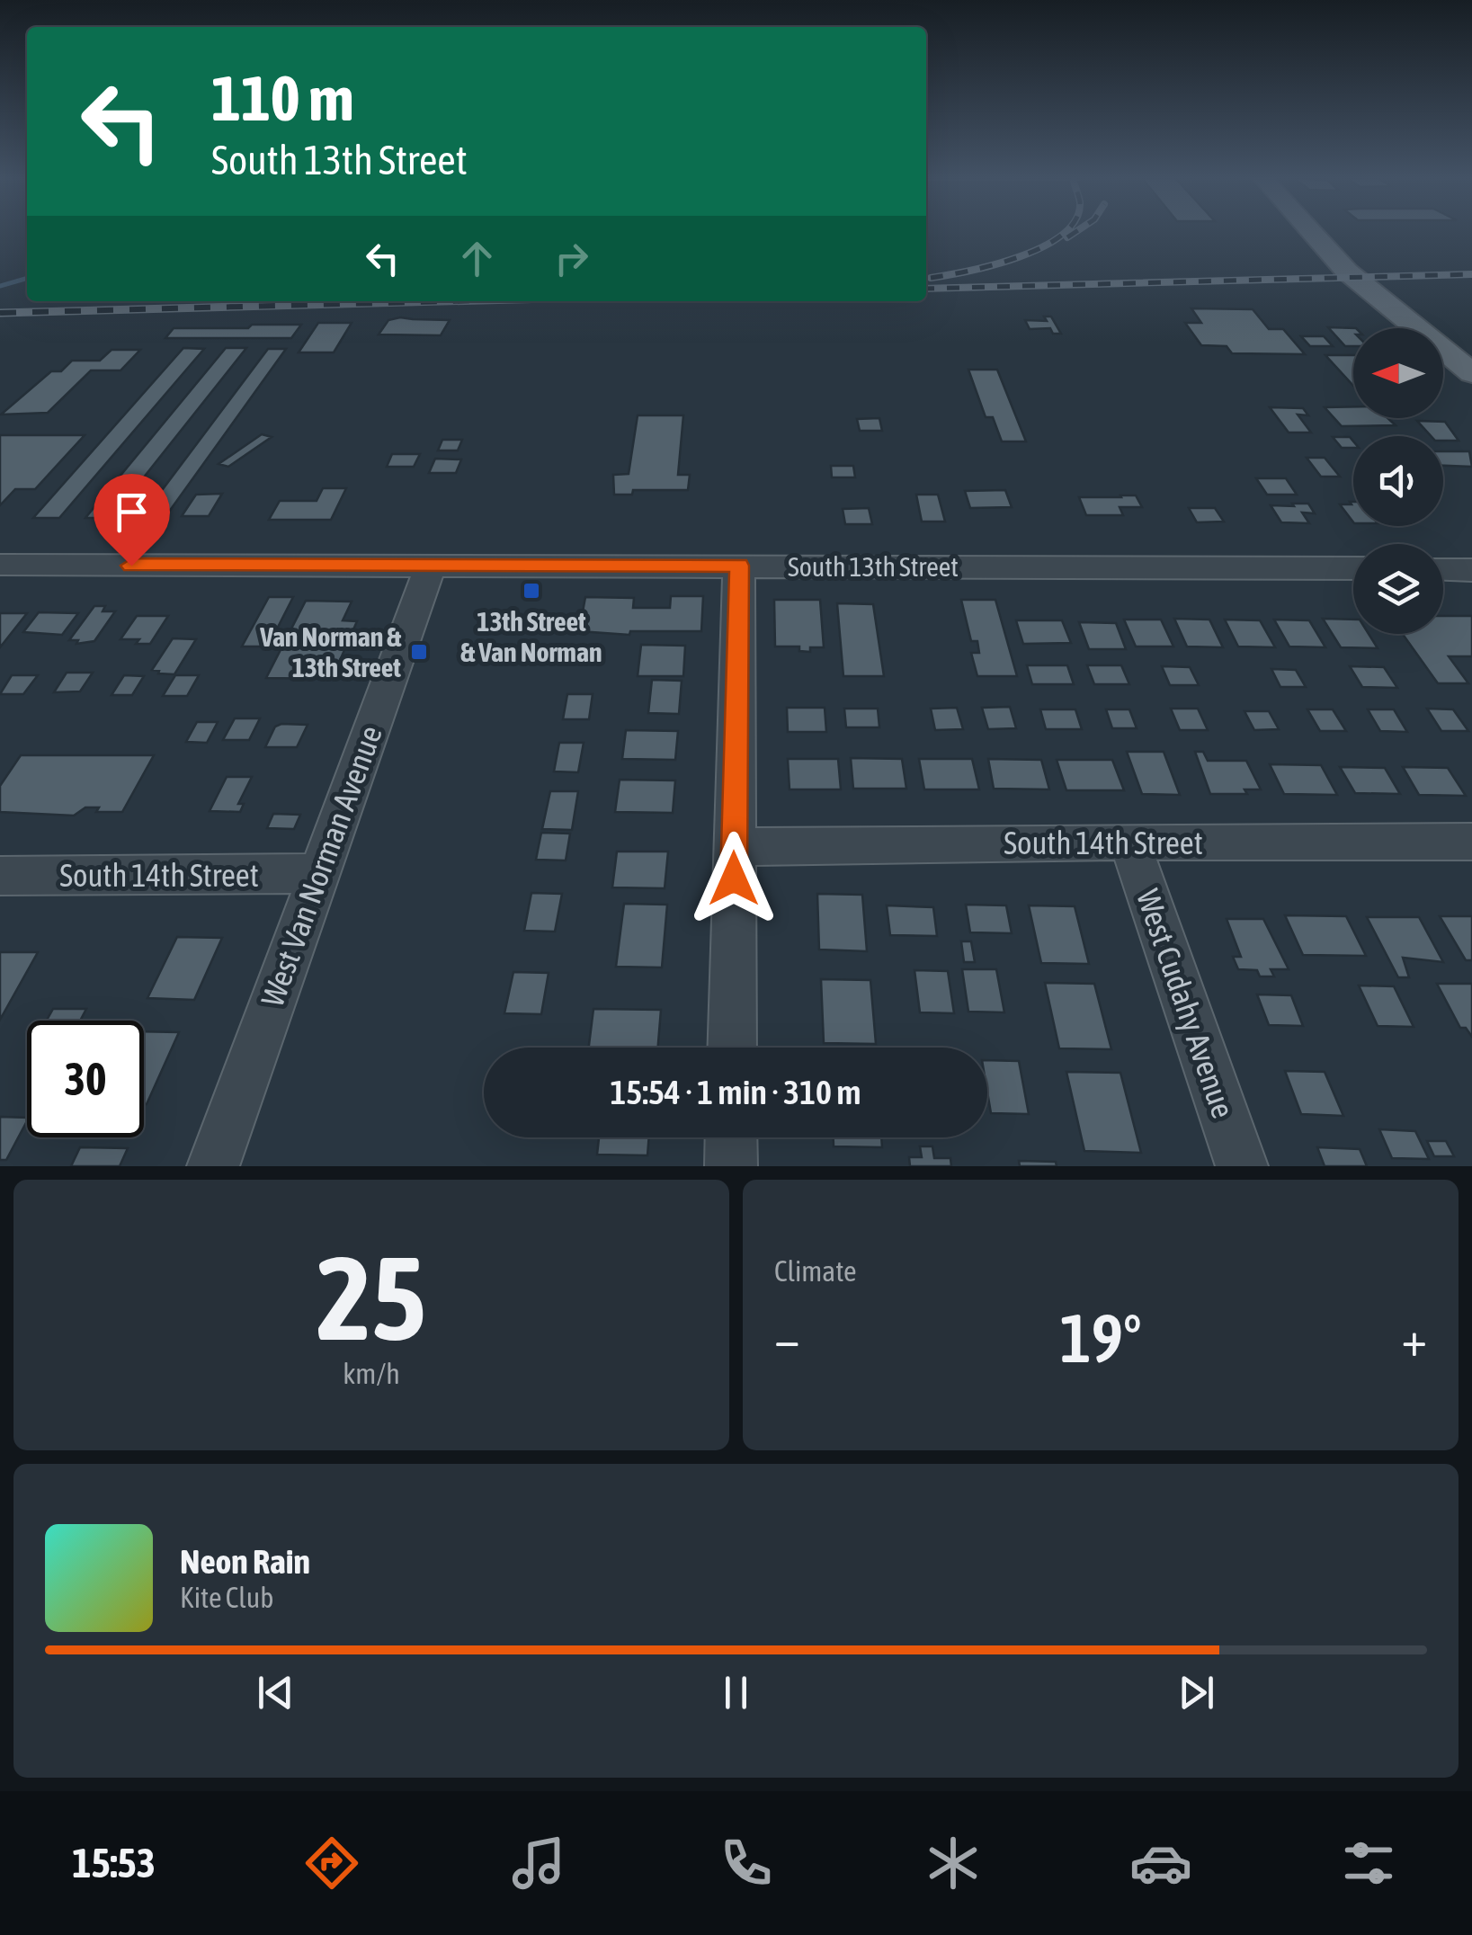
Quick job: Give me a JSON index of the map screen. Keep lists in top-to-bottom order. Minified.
{"streets":{"street":["South 13th Street","South 14th Street","West Van Norman Avenue","West Cudahy Avenue"]},"crossings":[["South 13th Street","West Van Norman Avenue"],["South 14th Street","West Van Norman Avenue"],["South 14th Street","West Cudahy Avenue"]],"places":{"transit":["13th Street & Van Norman","Van Norman & 13th Street"]},"north":"left","page":{"turn":["110 m","South 13th Street"],"limit":"30","trip":"15:54 · 1 min · 310 m","tile":[["25","km/h"],"Climate"],"heat":["−","19°","+"],"song":["Neon Rain","Kite Club"],"tabs":"15:53"}}
